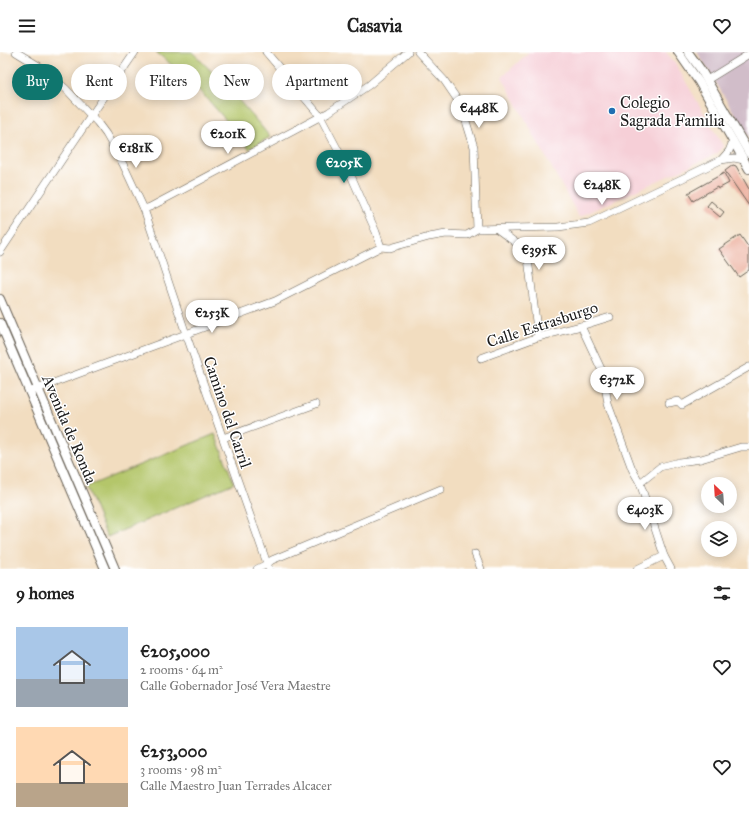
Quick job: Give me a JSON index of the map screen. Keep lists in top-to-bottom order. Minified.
{"streets":{"street":["Calle Estrasburgo","Camino del Carril","Avenida de Ronda"]},"places":["Colegio Sagrada Familia"],"north":"top left","page":{"header":"Casavia","chip":["Buy","Rent","Filters","New","Apartment"],"price":["€448K","€201K","€181K","€205K","€248K","€395K","€253K","€372K","€403K"],"heading":"9 homes","list":[{"name":"€205,000","note":"2 rooms · 64 m² · Calle Gobernador José Vera Maestre"},{"name":"€253,000","note":"3 rooms · 98 m² · Calle Maestro Juan Terrades Alcacer"}]}}
